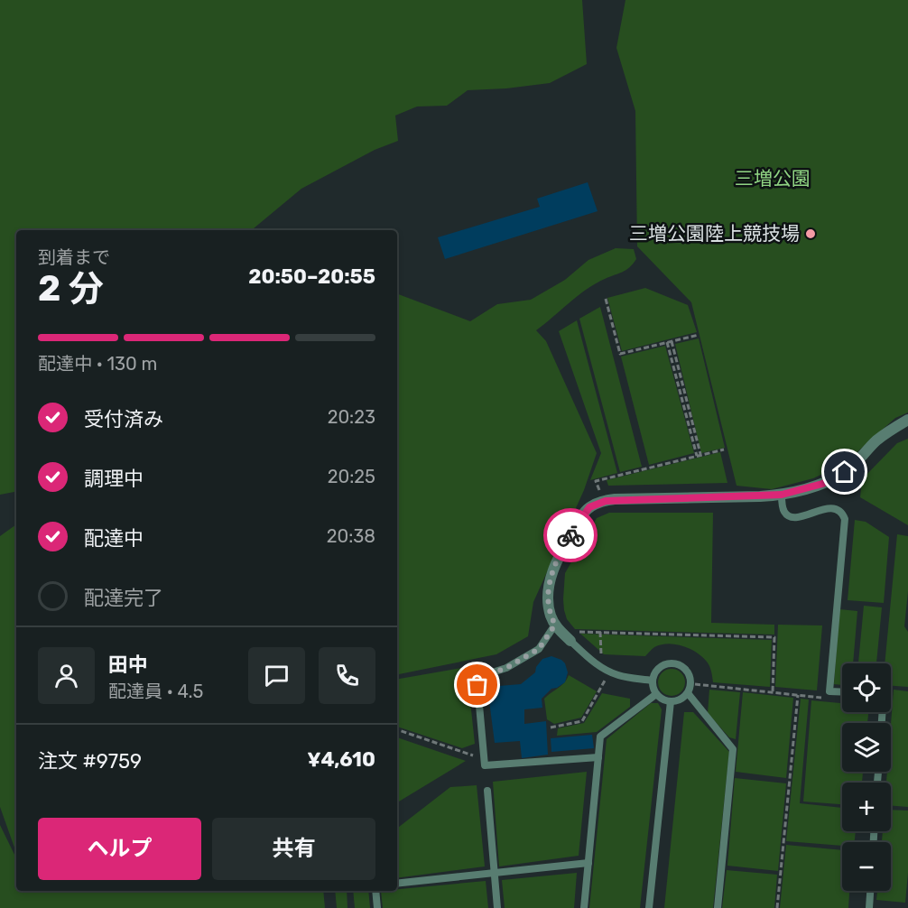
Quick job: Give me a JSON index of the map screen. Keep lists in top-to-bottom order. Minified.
{"parks":["三増公園"],"places":["三増公園陸上競技場"],"page":{"heading":["2 分","到着まで","20:50–20:55"],"panel":["田中","配達員 · 4.5","注文 #9759","¥4,610"],"bar":"配達中 · 130 m","list":[["受付済み","20:23"],["調理中","20:25"],["配達中","20:38"],"配達完了"],"map_buttons":["+","−"],"buttons":["ヘルプ","共有"]}}
